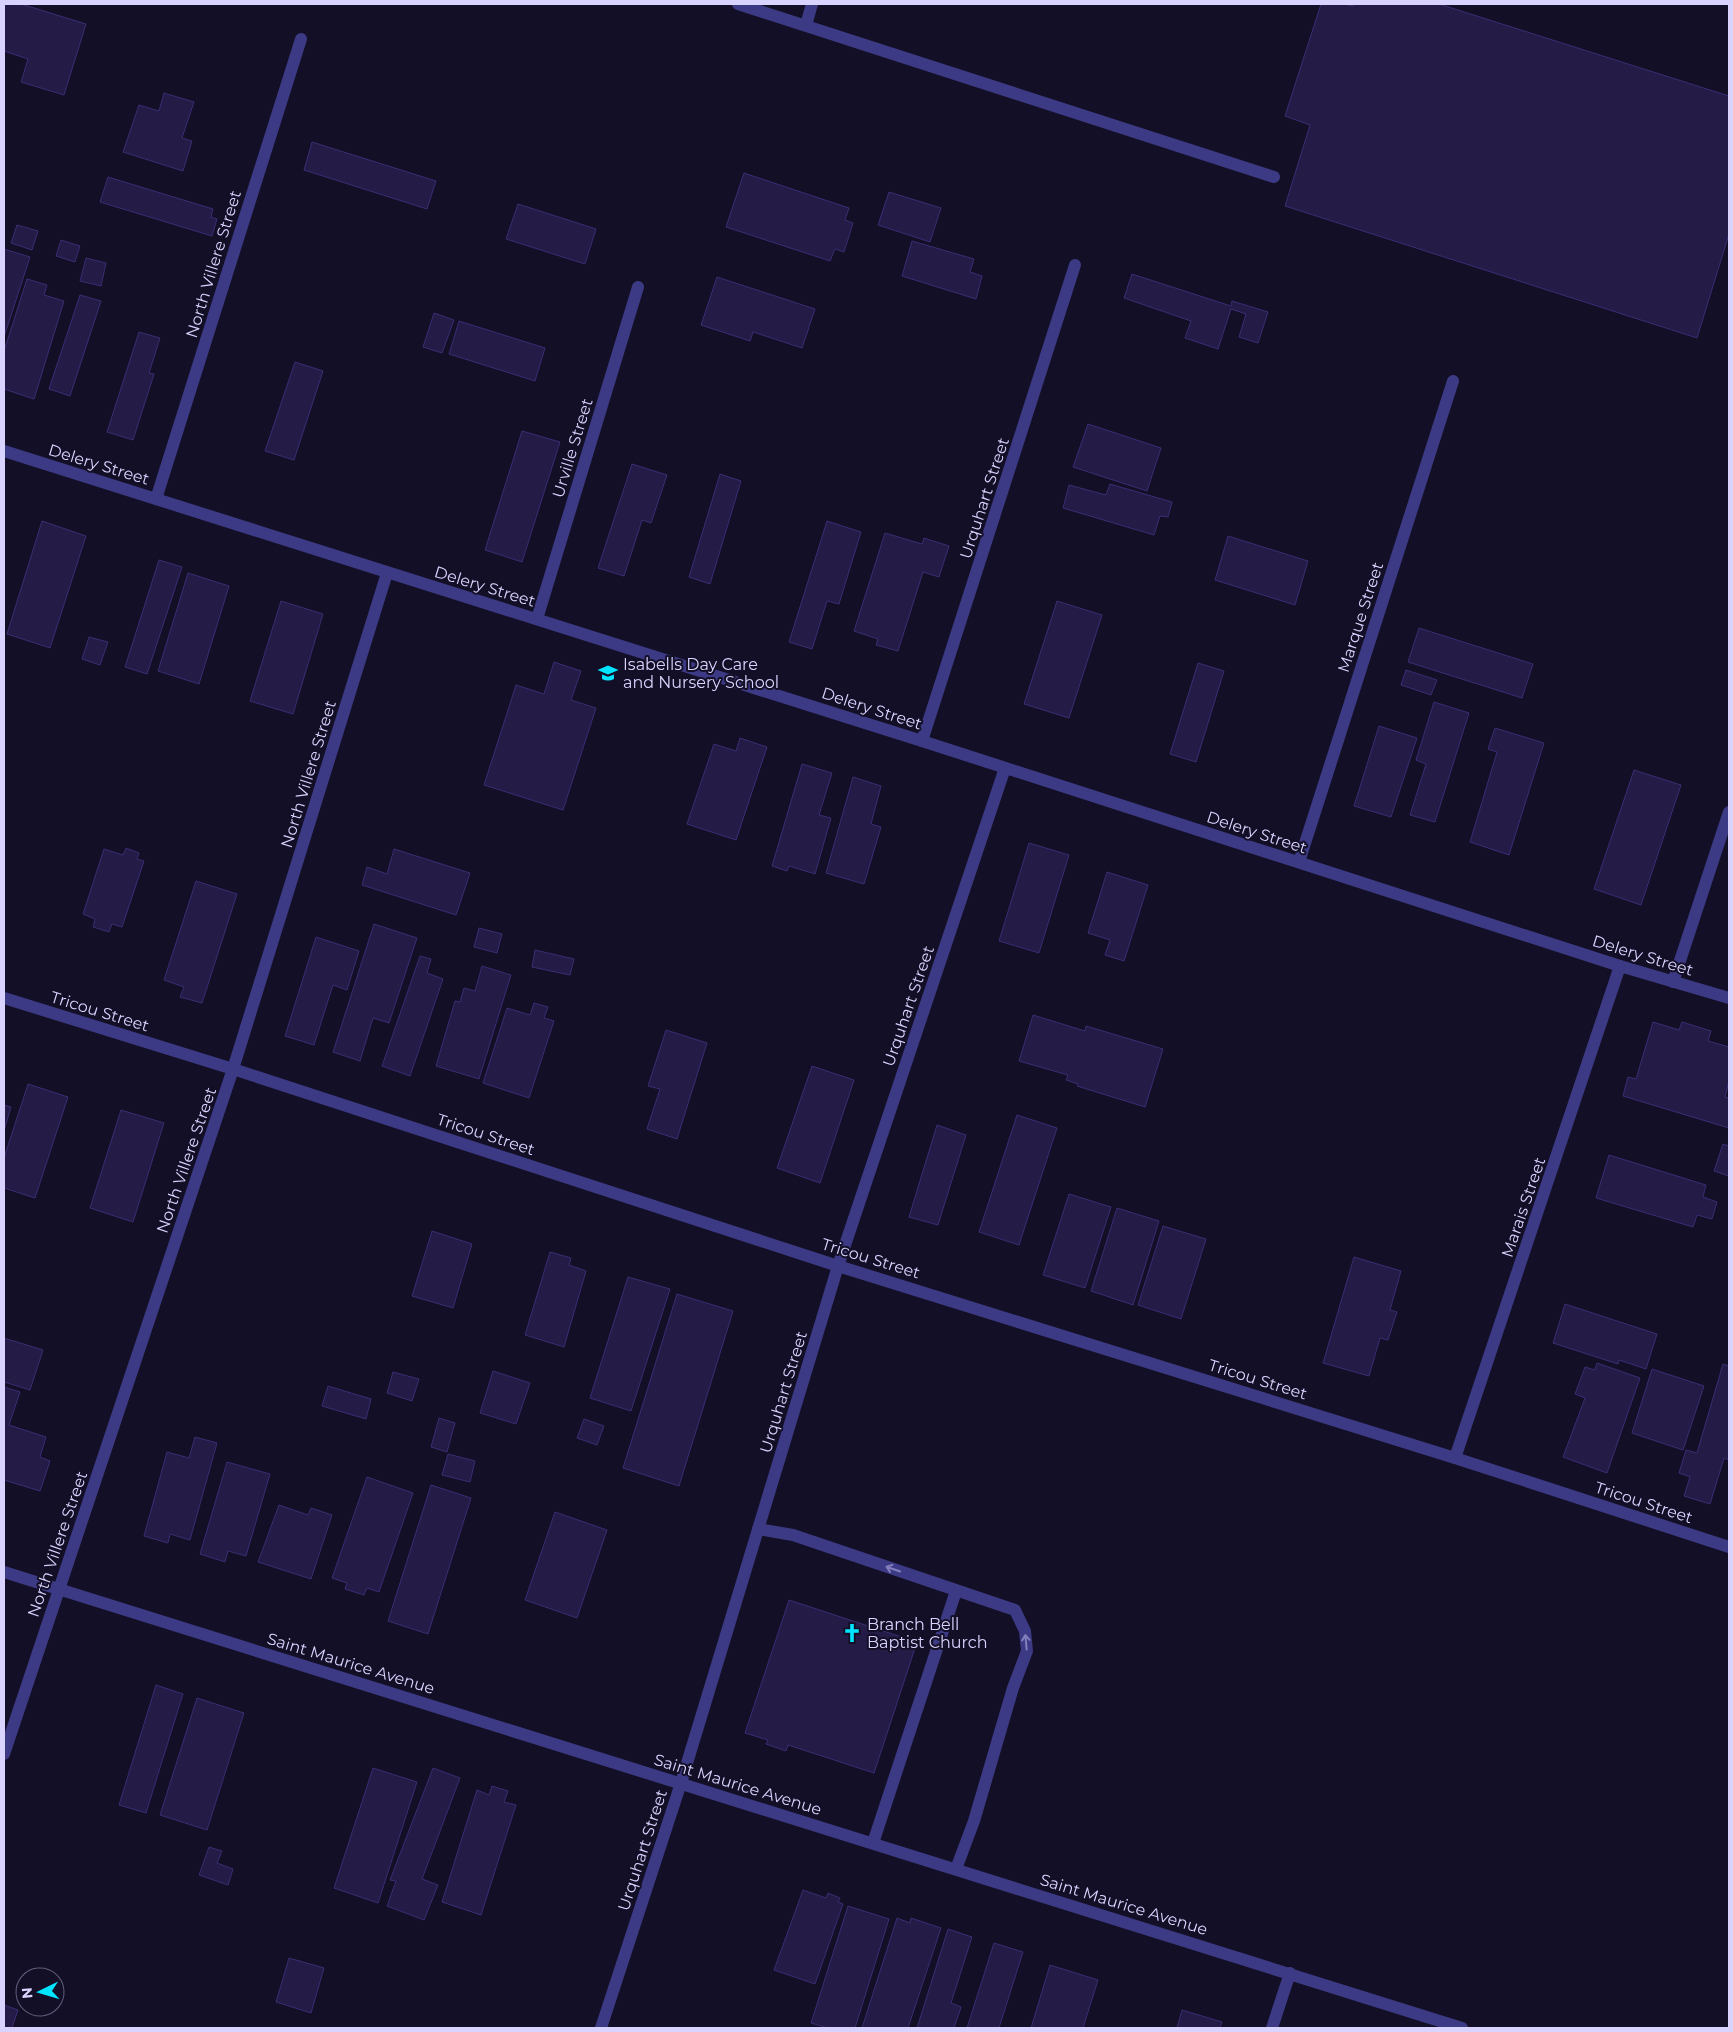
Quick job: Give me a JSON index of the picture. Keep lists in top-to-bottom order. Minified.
{"streets":{"street":["North Villere Street","Urville Street","Delery Street","Urquhart Street","Marque Street","Tricou Street","Marais Street","Saint Maurice Avenue"]},"crossings":[["North Villere Street","Delery Street"],["North Villere Street","Tricou Street"],["North Villere Street","Saint Maurice Avenue"],["Urville Street","Delery Street"],["Delery Street","Urquhart Street"],["Delery Street","Marque Street"],["Delery Street","Marais Street"],["Urquhart Street","Tricou Street"],["Urquhart Street","Saint Maurice Avenue"],["Tricou Street","Marais Street"]],"places":{"school or university":["Isabells Day Care and Nursery School"],"church":["Branch Bell Baptist Church"]},"north":"left"}
